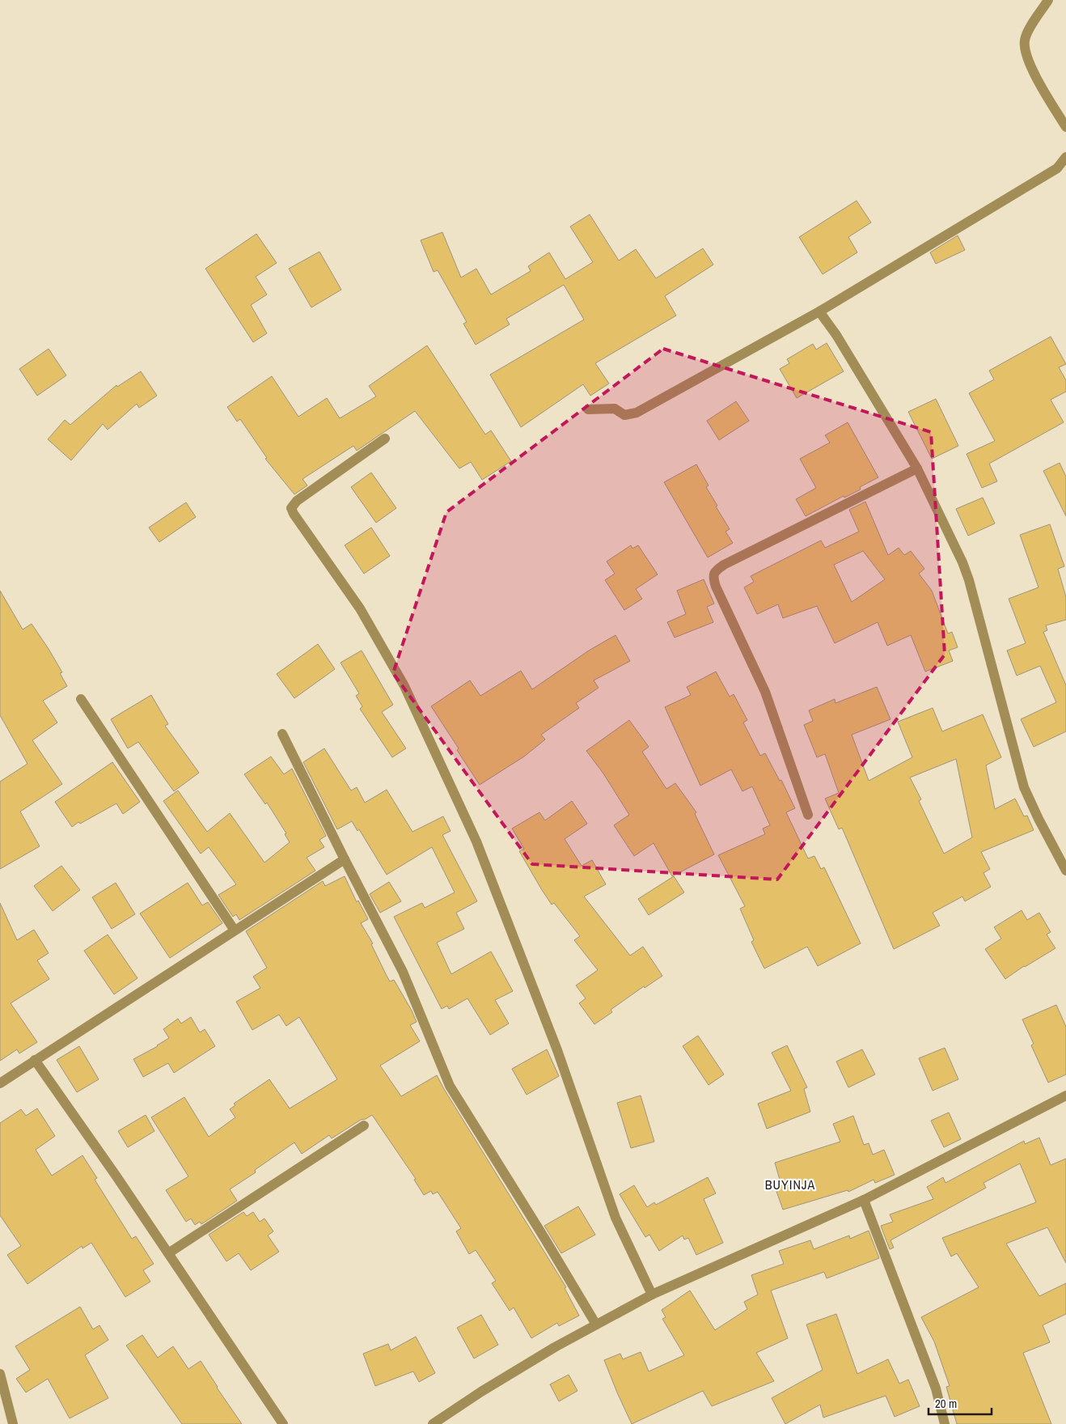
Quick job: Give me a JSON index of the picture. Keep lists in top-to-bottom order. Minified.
{"districts":["BUYINJA"],"scale_bar":"20 m"}
